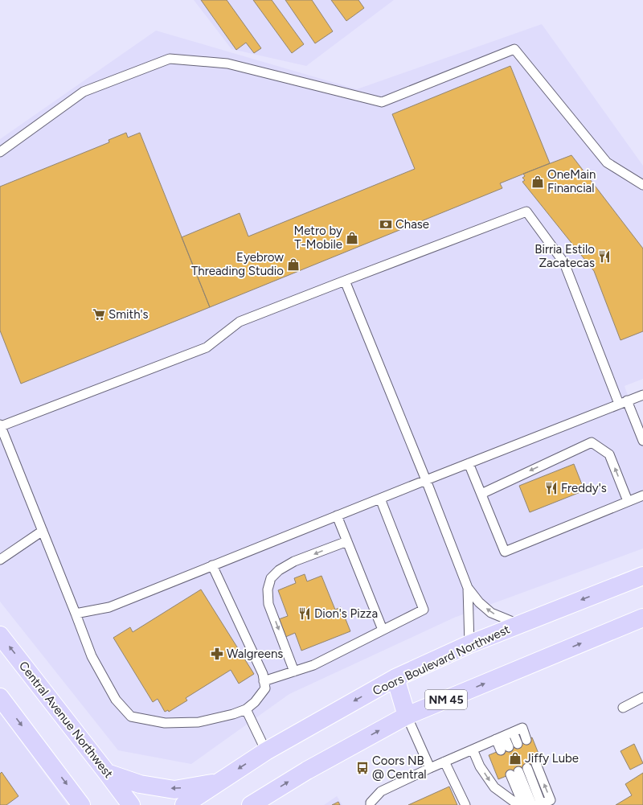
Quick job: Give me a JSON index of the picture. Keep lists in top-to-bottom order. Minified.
{"streets":{"main road":["Coors Boulevard Northwest","NM 45","Central Avenue Northwest"]},"places":{"shop":["OneMain Financial","Metro by T-Mobile","Eyebrow Threading Studio","Jiffy Lube"],"bank":["Chase"],"restaurant":["Birria Estilo Zacatecas","Freddy's","Dion's Pizza"],"supermarket":["Smith's"],"pharmacy":["Walgreens"],"bus stop":["Coors NB @ Central"]}}
